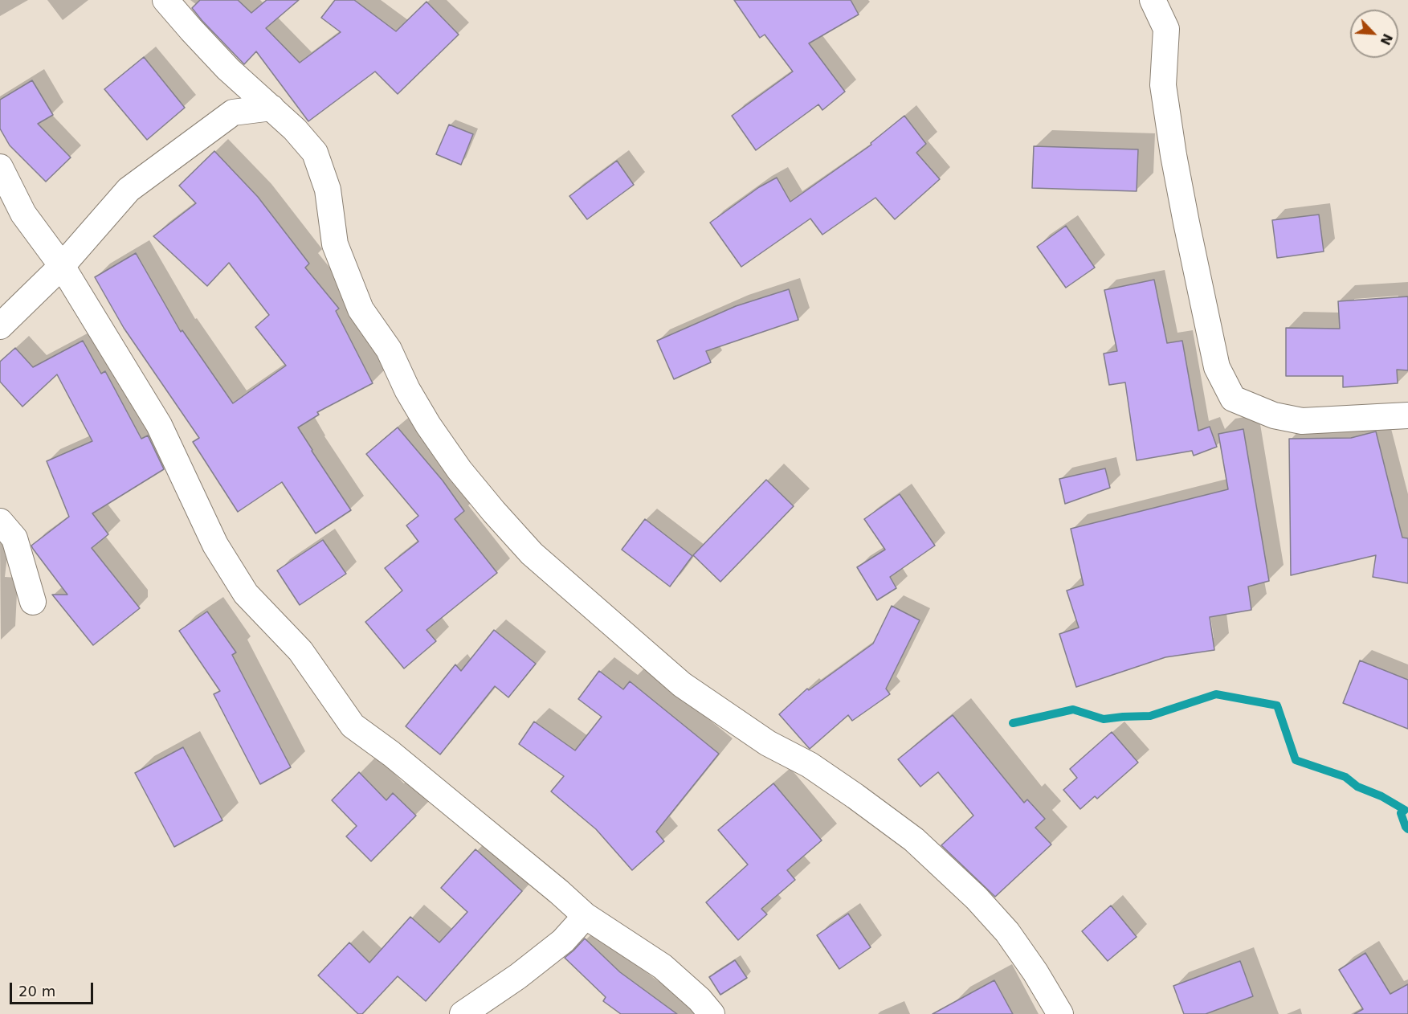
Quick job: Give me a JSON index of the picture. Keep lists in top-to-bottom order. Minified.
{"scale_bar":"20 m","north":"bottom right"}
